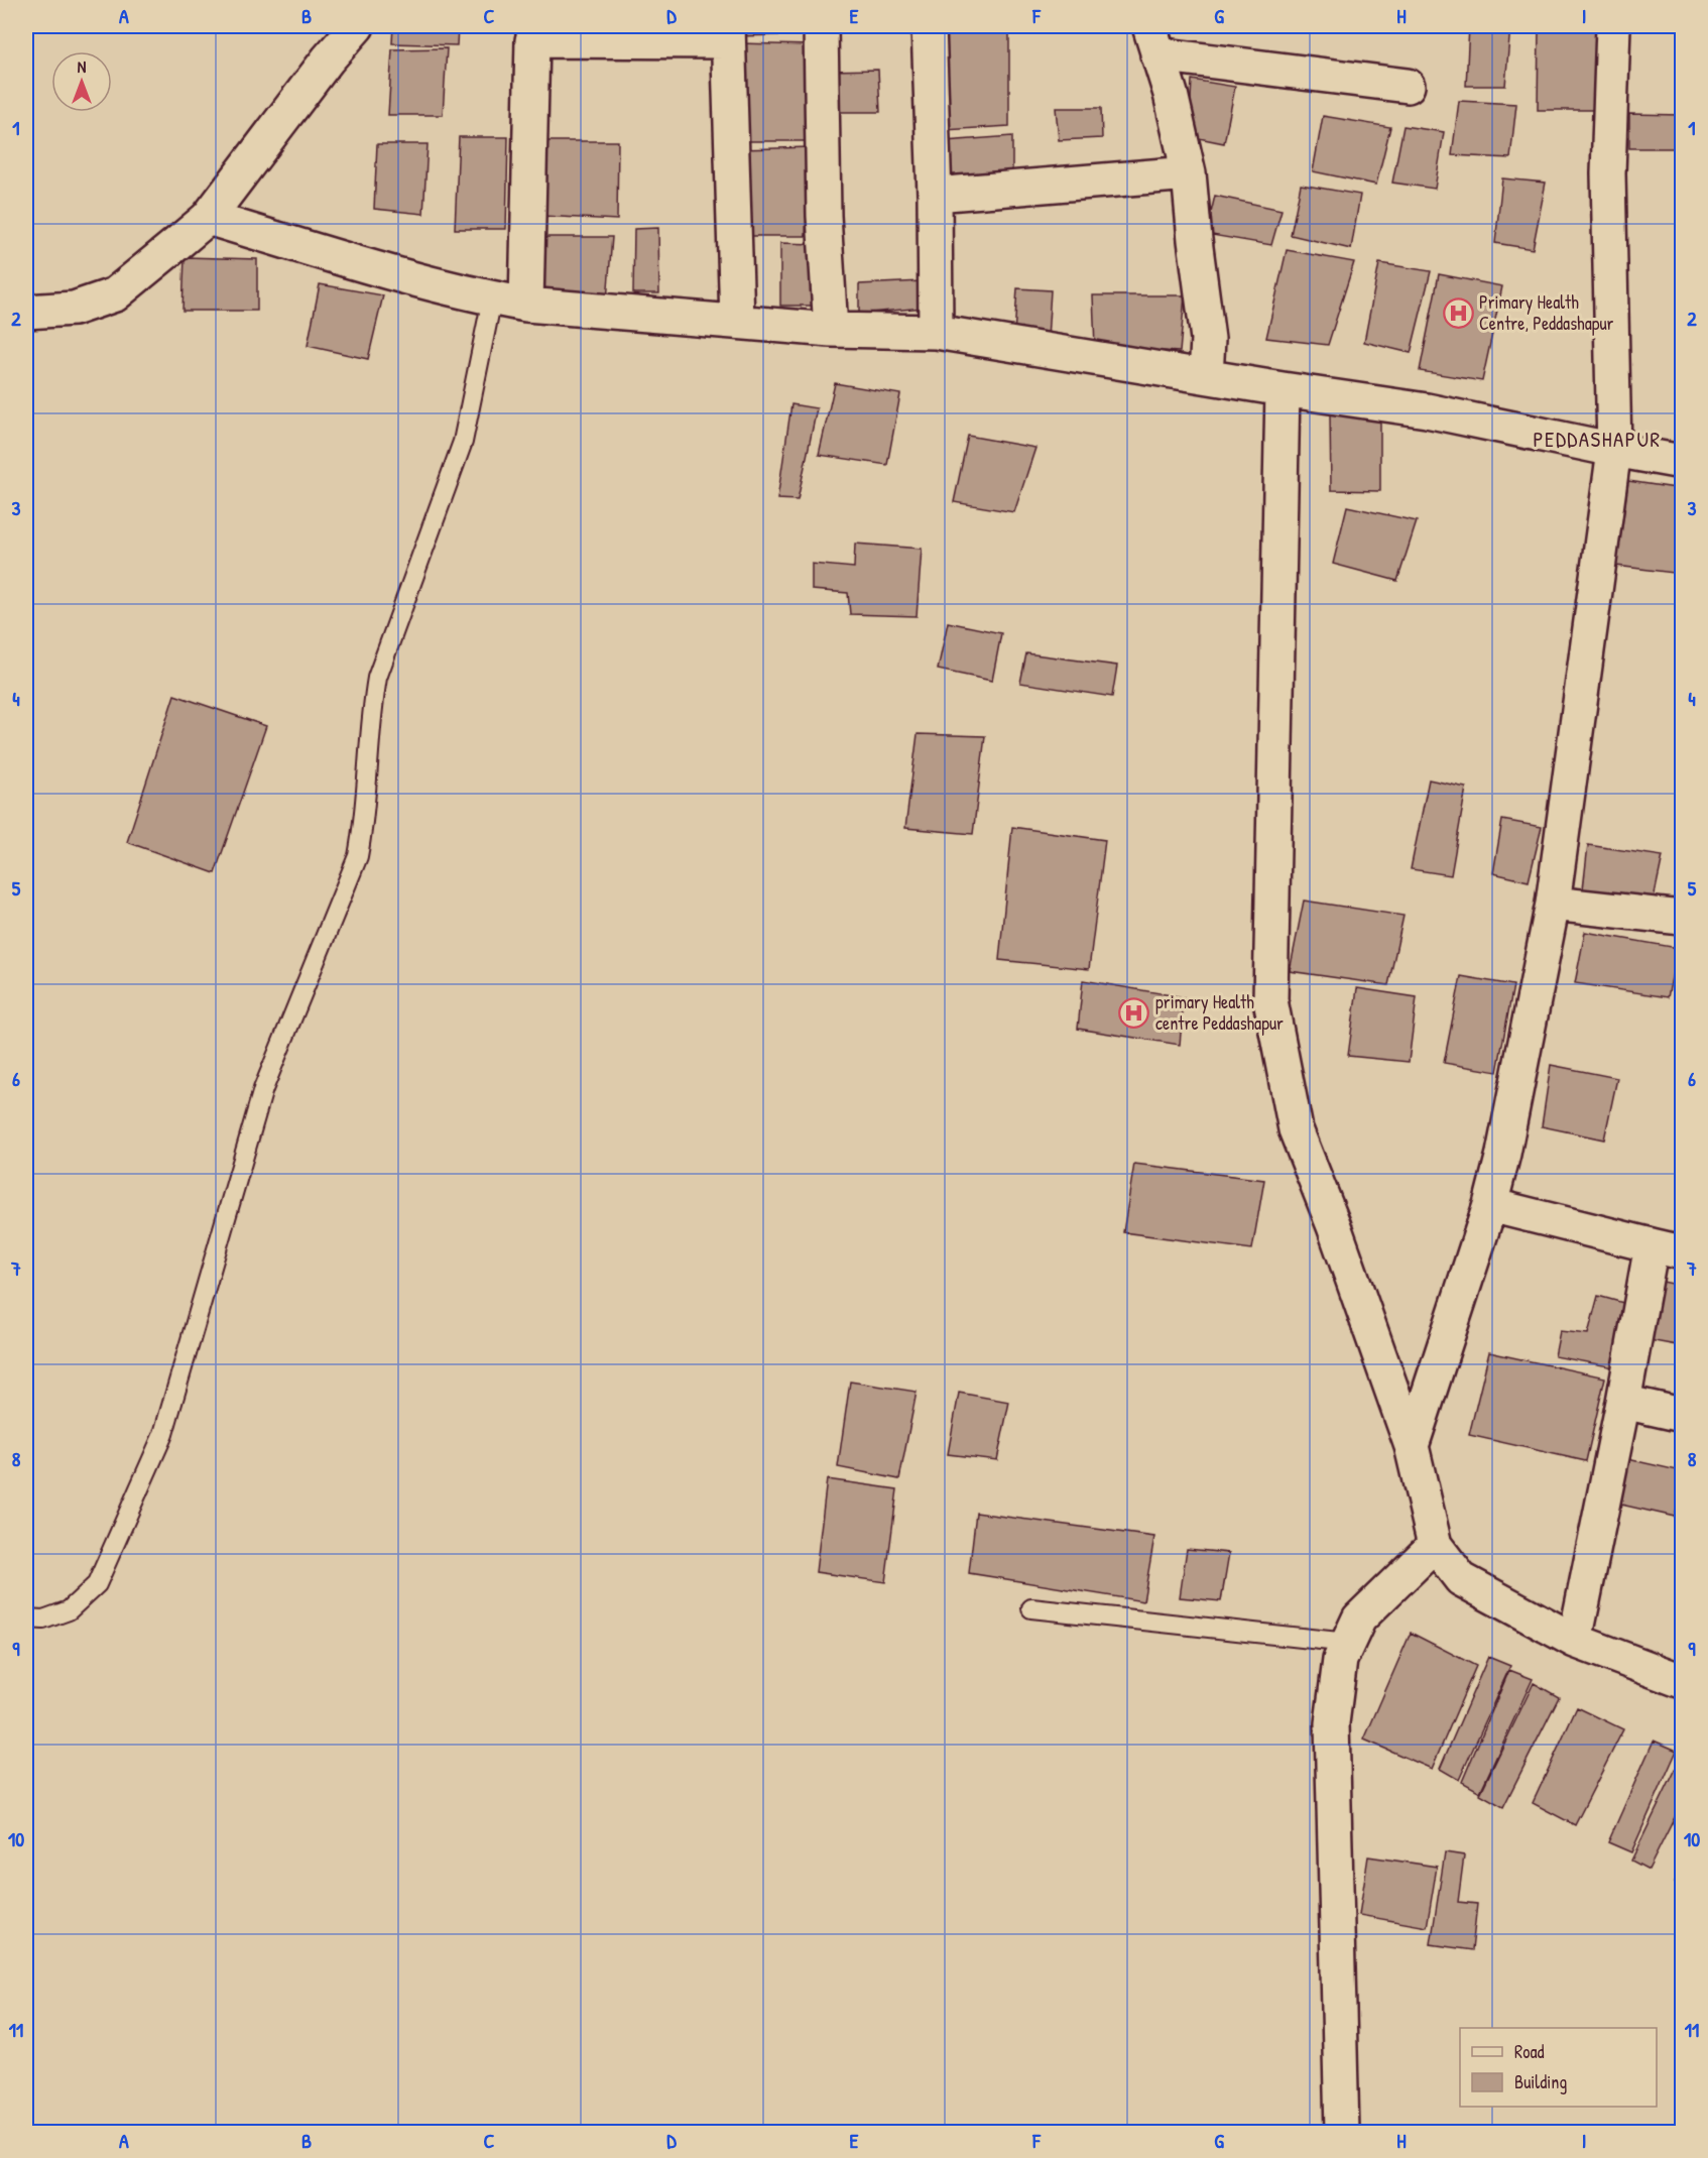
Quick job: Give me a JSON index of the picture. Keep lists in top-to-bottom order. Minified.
{"districts":["PEDDASHAPUR"],"places":{"hospital":["Primary Health Centre, Peddashapur","primary Health centre Peddashapur"]},"legend":["Road","Building"],"north":"top","grid":{"columns":["A","B","C","D","E","F","G","H","I"],"rows":["1","2","3","4","5","6","7","8","9","10","11"]}}
